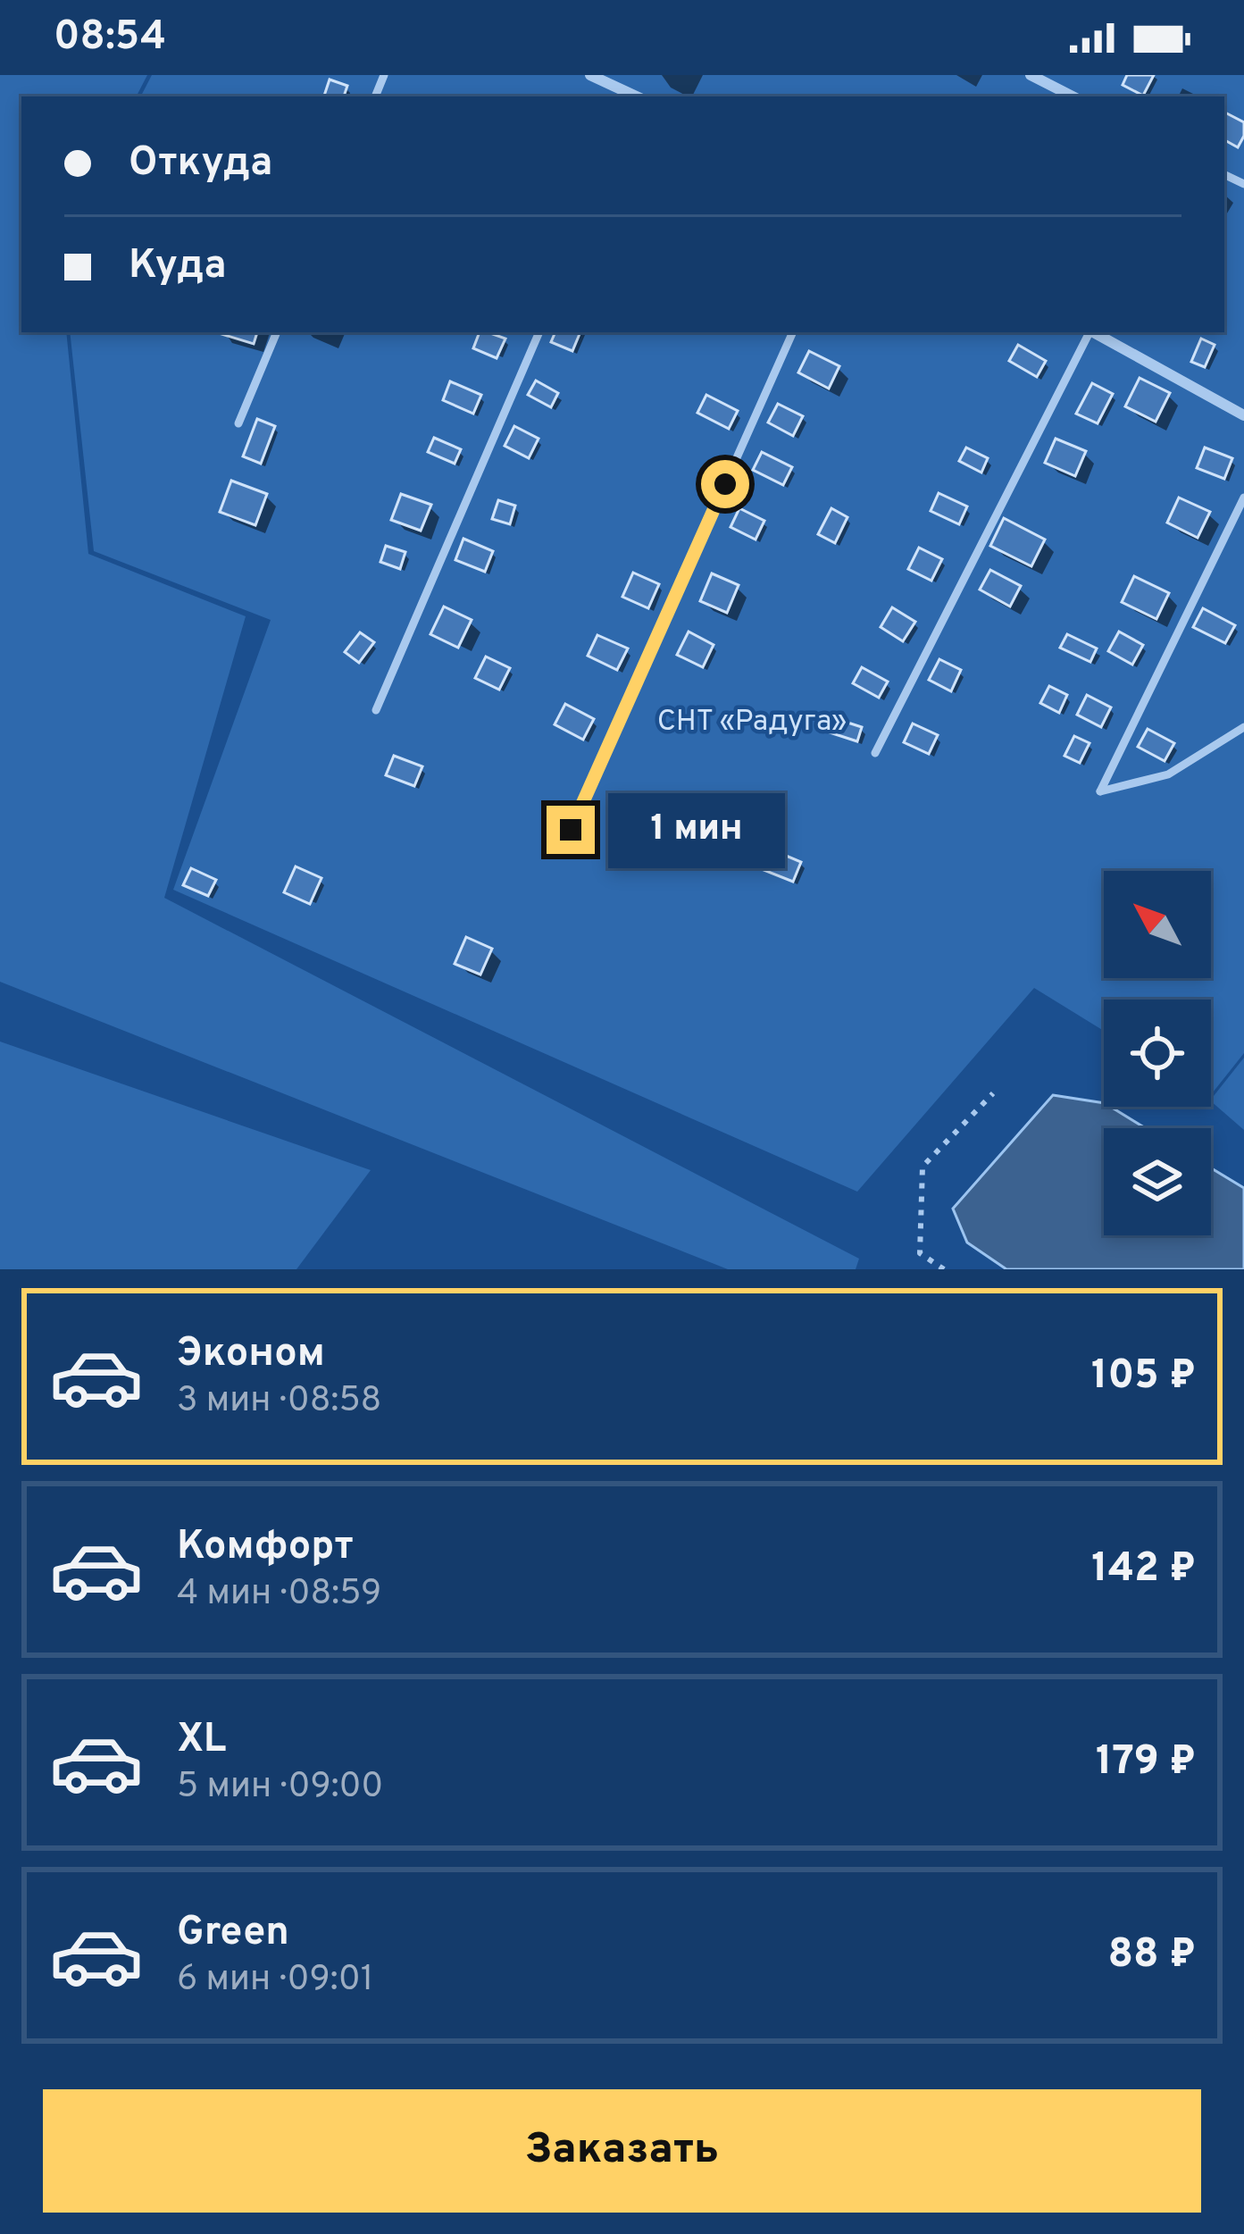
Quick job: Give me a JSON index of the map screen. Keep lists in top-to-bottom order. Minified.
{"parks":["СНТ «Радуга»"],"north":"top left","page":{"status":"08:54","banner":["Откуда","Куда"],"bubble":"1 мин","list":[{"name":"Эконом","note":"3 мин · 08:58","value":"105 ₽"},{"name":"Комфорт","note":"4 мин · 08:59","value":"142 ₽"},{"name":"XL","note":"5 мин · 09:00","value":"179 ₽"},{"name":"Green","note":"6 мин · 09:01","value":"88 ₽"}],"buttons":"Заказать"}}
